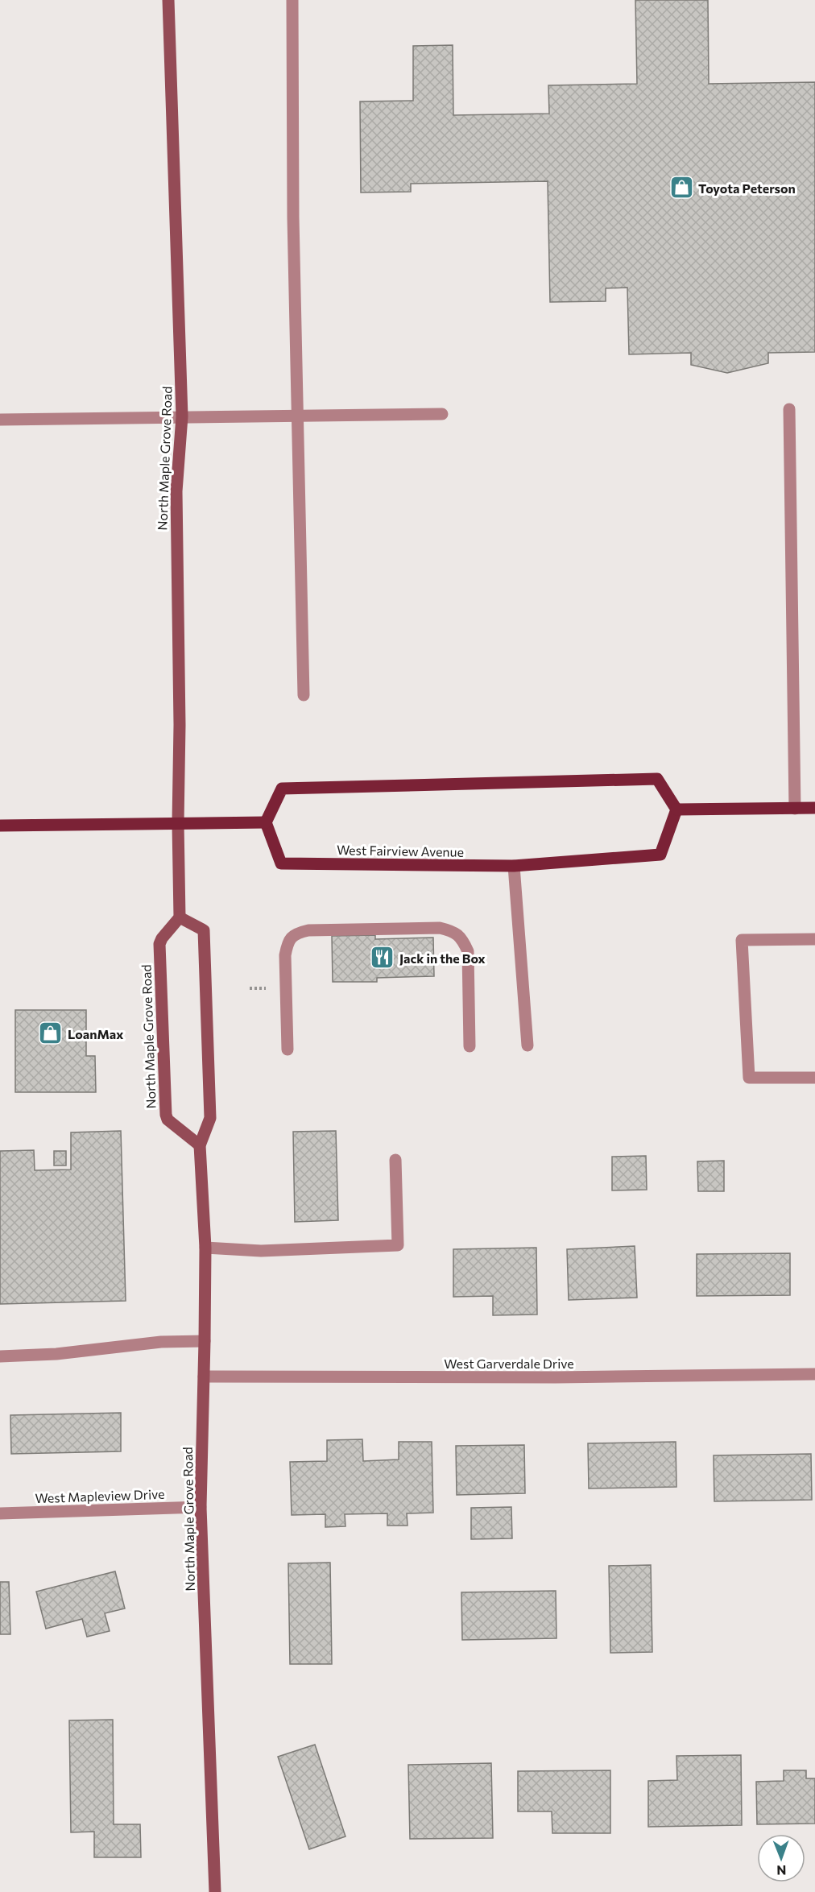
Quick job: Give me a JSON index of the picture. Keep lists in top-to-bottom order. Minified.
{"streets":{"main road":["North Maple Grove Road","West Fairview Avenue"],"street":["West Garverdale Drive","West Mapleview Drive"]},"crossings":[["North Maple Grove Road","West Garverdale Drive"],["North Maple Grove Road","West Mapleview Drive"]],"places":{"shop":["Toyota Peterson","LoanMax"],"restaurant":["Jack in the Box"]},"north":"bottom"}
